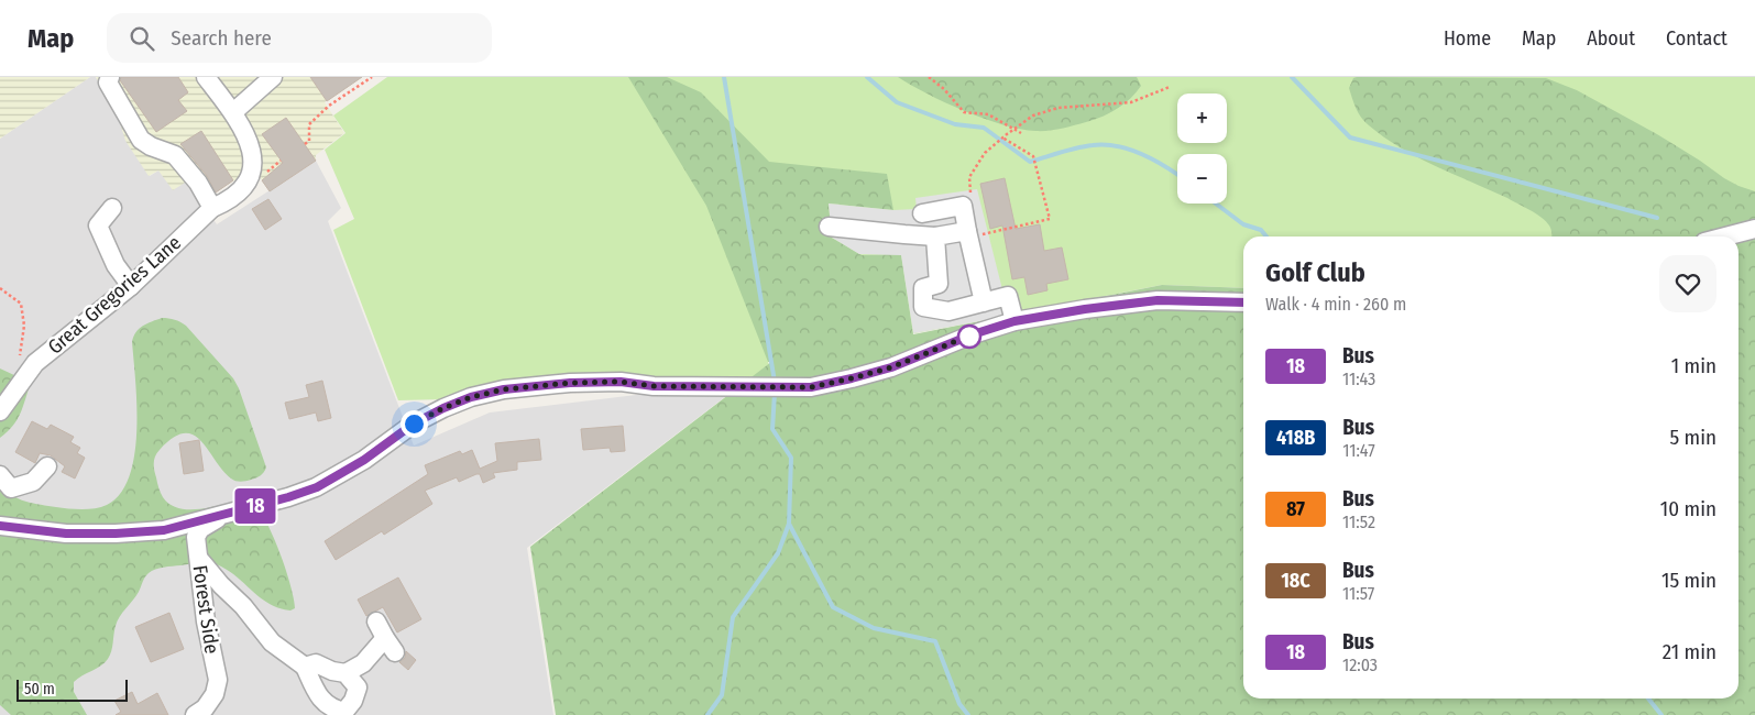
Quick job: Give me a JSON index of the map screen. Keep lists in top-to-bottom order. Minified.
{"streets":{"street":["Great Gregories Lane","Forest Side"]},"lines":["bus line 18"],"scale_bar":"50 m","page":{"header":"Map","search":"Search here","nav":["Home","Map","About","Contact"],"on_map":"18","map_buttons":["+","−"],"heading":["Golf Club","Walk · 4 min · 260 m"],"list":[{"mark":"18","name":"Bus","note":"11:43","value":"1 min"},{"mark":"418B","name":"Bus","note":"11:47","value":"5 min"},{"mark":"87","name":"Bus","note":"11:52","value":"10 min"},{"mark":"18C","name":"Bus","note":"11:57","value":"15 min"},{"mark":"18","name":"Bus","note":"12:03","value":"21 min"}],"scale":"50 m"}}
